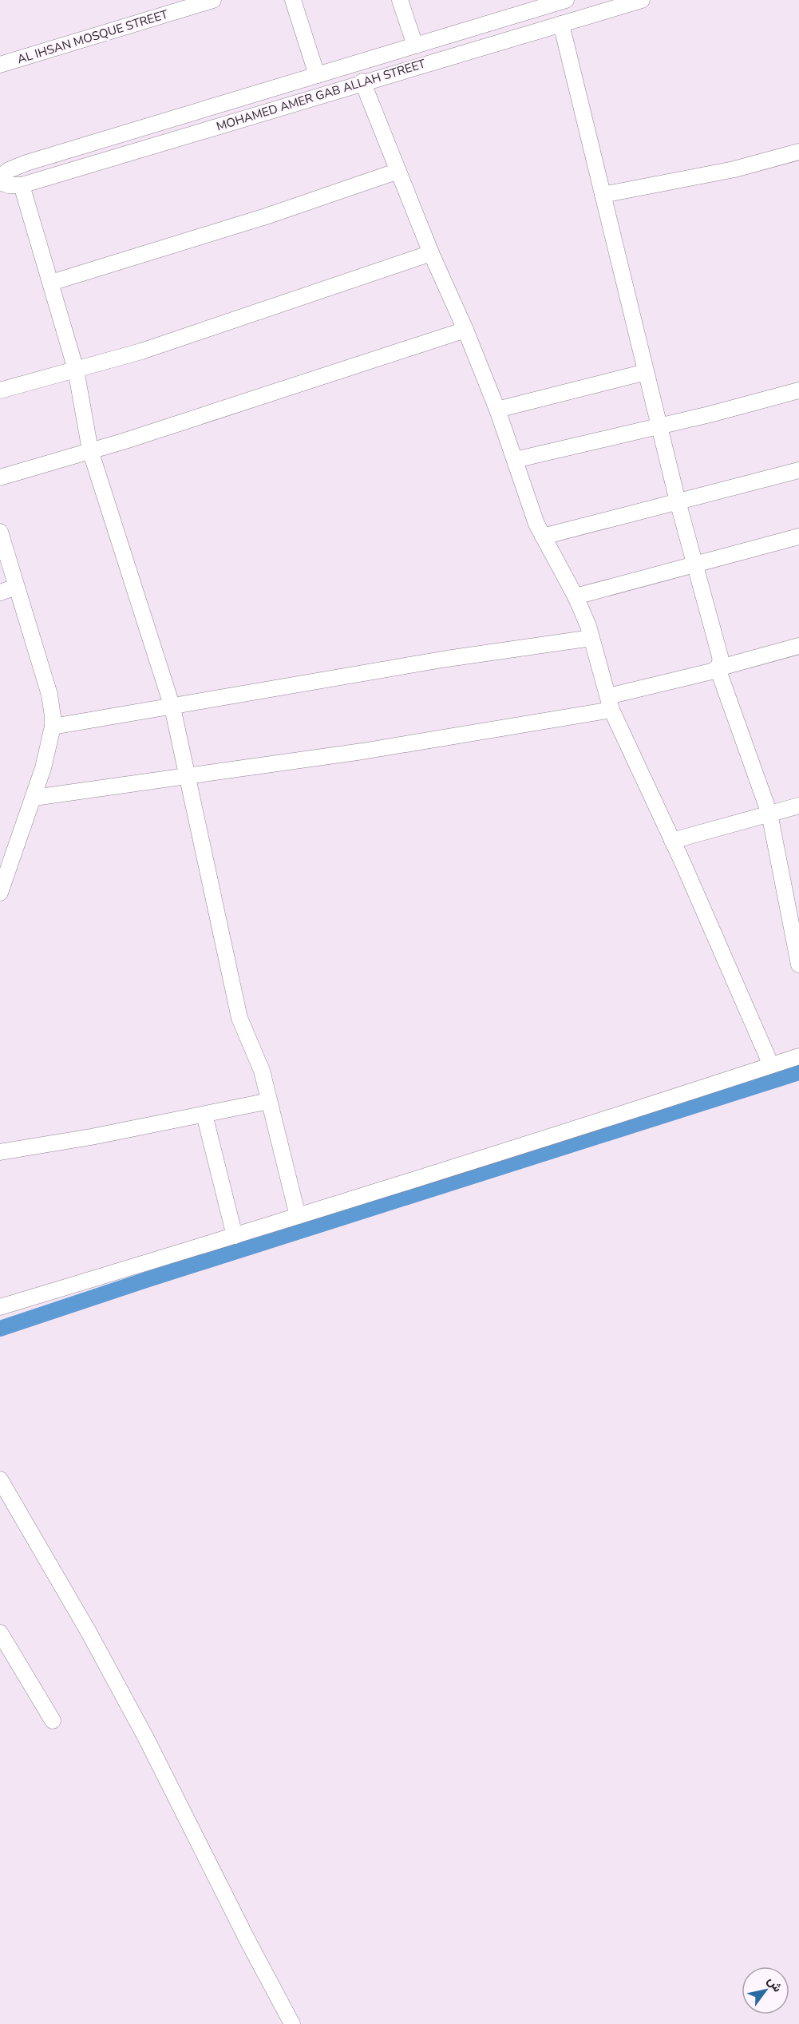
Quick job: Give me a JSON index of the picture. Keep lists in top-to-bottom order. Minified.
{"streets":{"street":["AL IHSAN MOSQUE STREET","MOHAMED AMER GAB ALLAH STREET"]},"north":"top right"}
